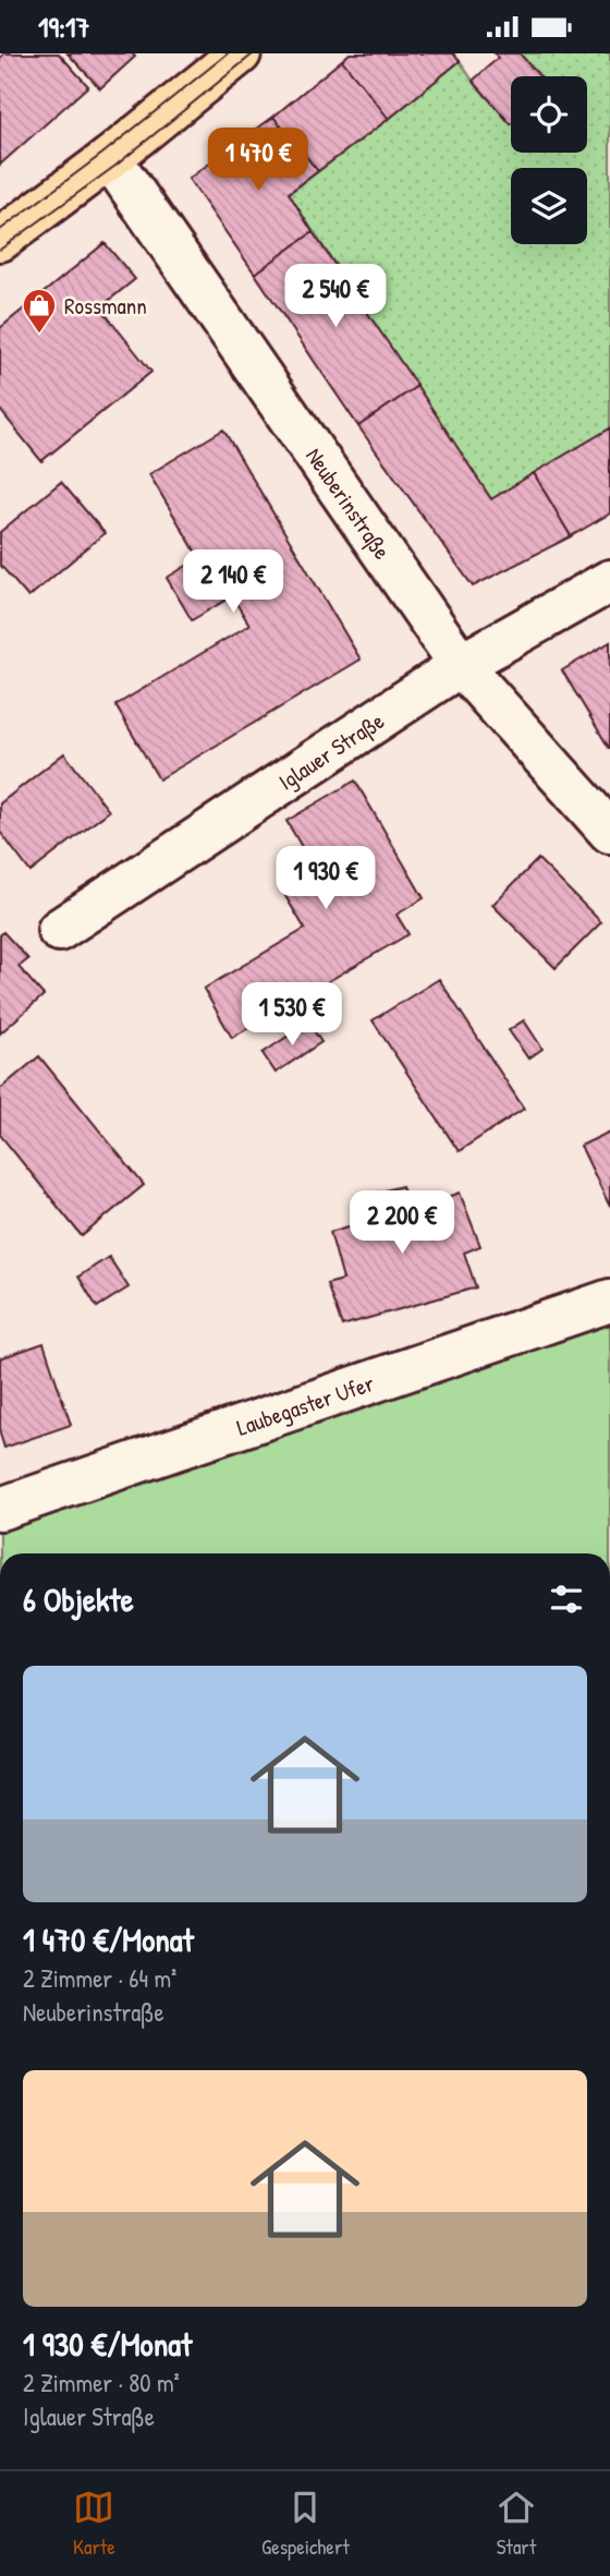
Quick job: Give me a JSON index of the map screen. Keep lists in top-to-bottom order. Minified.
{"streets":{"street":["Neuberinstraße","Iglauer Straße","Laubegaster Ufer"]},"crossings":[["Neuberinstraße","Iglauer Straße"]],"places":{"shop":["Rossmann"]},"page":{"status":"19:17","price":["1 470 €","2 540 €","2 140 €","1 930 €","1 530 €","2 200 €"],"heading":"6 Objekte","list":[{"name":"1 470 €/Monat","note":"2 Zimmer · 64 m² · Neuberinstraße"},{"name":"1 930 €/Monat","note":"2 Zimmer · 80 m² · Iglauer Straße"}],"tabs":["Karte","Gespeichert","Start"]}}
